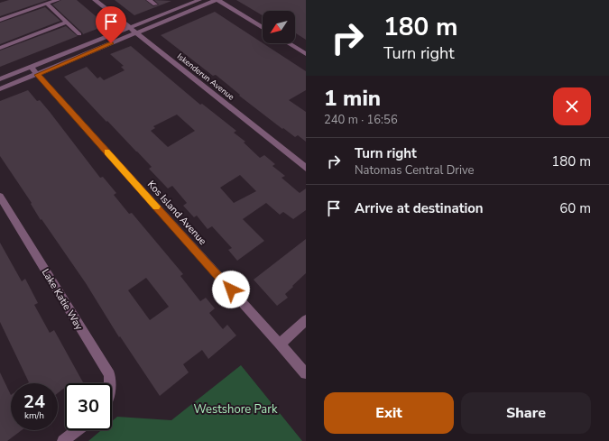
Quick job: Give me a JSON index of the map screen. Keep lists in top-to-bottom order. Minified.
{"streets":{"street":["Iskenderun Avenue","Kos Island Avenue","Lake Katie Way"]},"parks":["Westshore Park"],"north":"bottom left","page":{"turn":["180 m","Turn right"],"heading":["1 min","240 m · 16:56"],"list":[{"name":"Turn right","note":"Natomas Central Drive","value":"180 m"},{"name":"Arrive at destination","value":"60 m"}],"speed":"24 km/h","limit":"30","buttons":["Exit","Share"]}}
